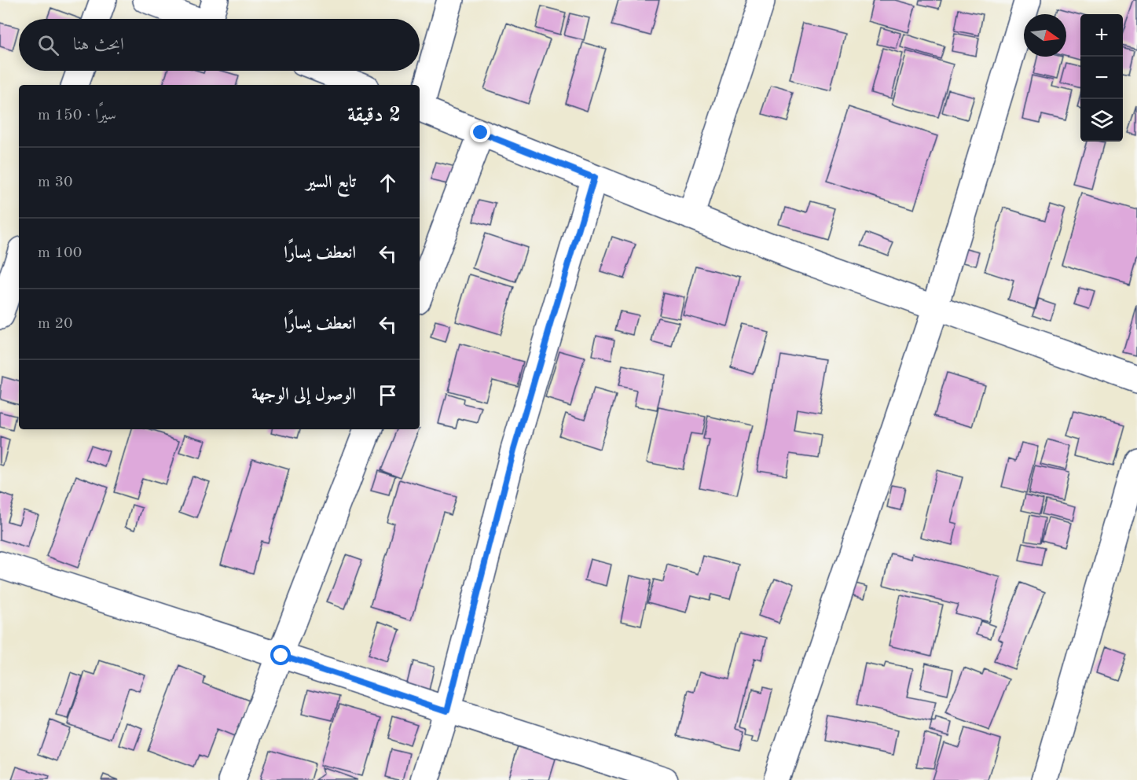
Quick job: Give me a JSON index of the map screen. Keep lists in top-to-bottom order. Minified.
{"north":"right","page":{"map_buttons":["+","−"],"search":"ابحث هنا","heading":["2 دقيقة","سيرًا · 150 m"],"list":[["تابع السير","30 m"],["انعطف يسارًا","100 m"],["انعطف يسارًا","20 m"],"الوصول إلى الوجهة"]}}
